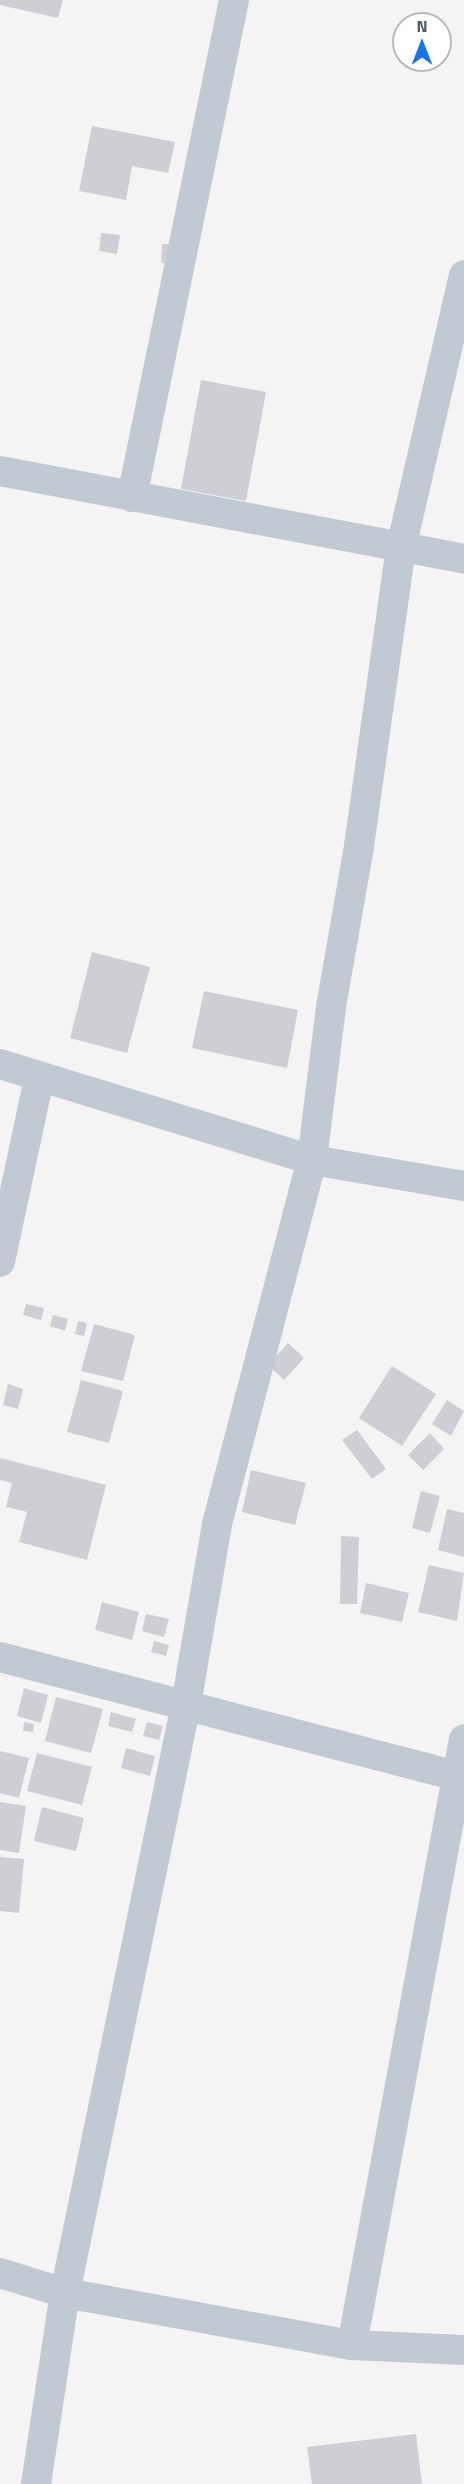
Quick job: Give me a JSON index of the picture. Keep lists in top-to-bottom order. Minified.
{"north":"top"}
